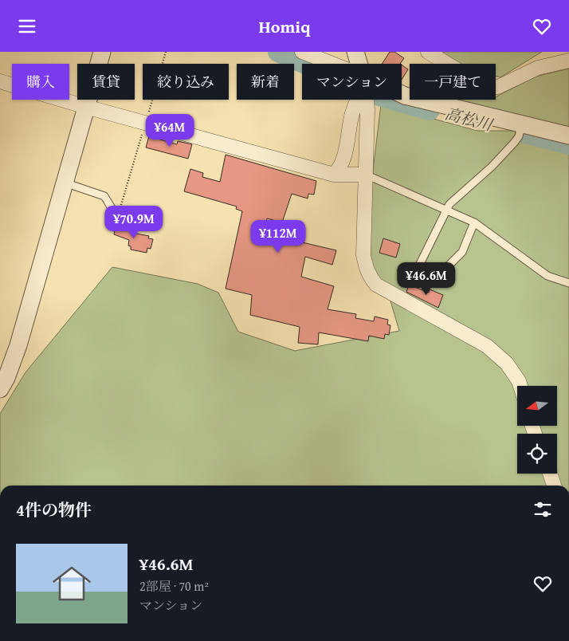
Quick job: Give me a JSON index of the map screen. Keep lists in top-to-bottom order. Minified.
{"water":["高松川"],"north":"left","page":{"header":"Homiq","chip":["購入","賃貸","絞り込み","新着","マンション","一戸建て"],"price":["¥64M","¥70.9M","¥112M","¥46.6M"],"heading":"4件の物件","list":[{"name":"¥46.6M","note":"2部屋 · 70 m² · マンション"}]}}
